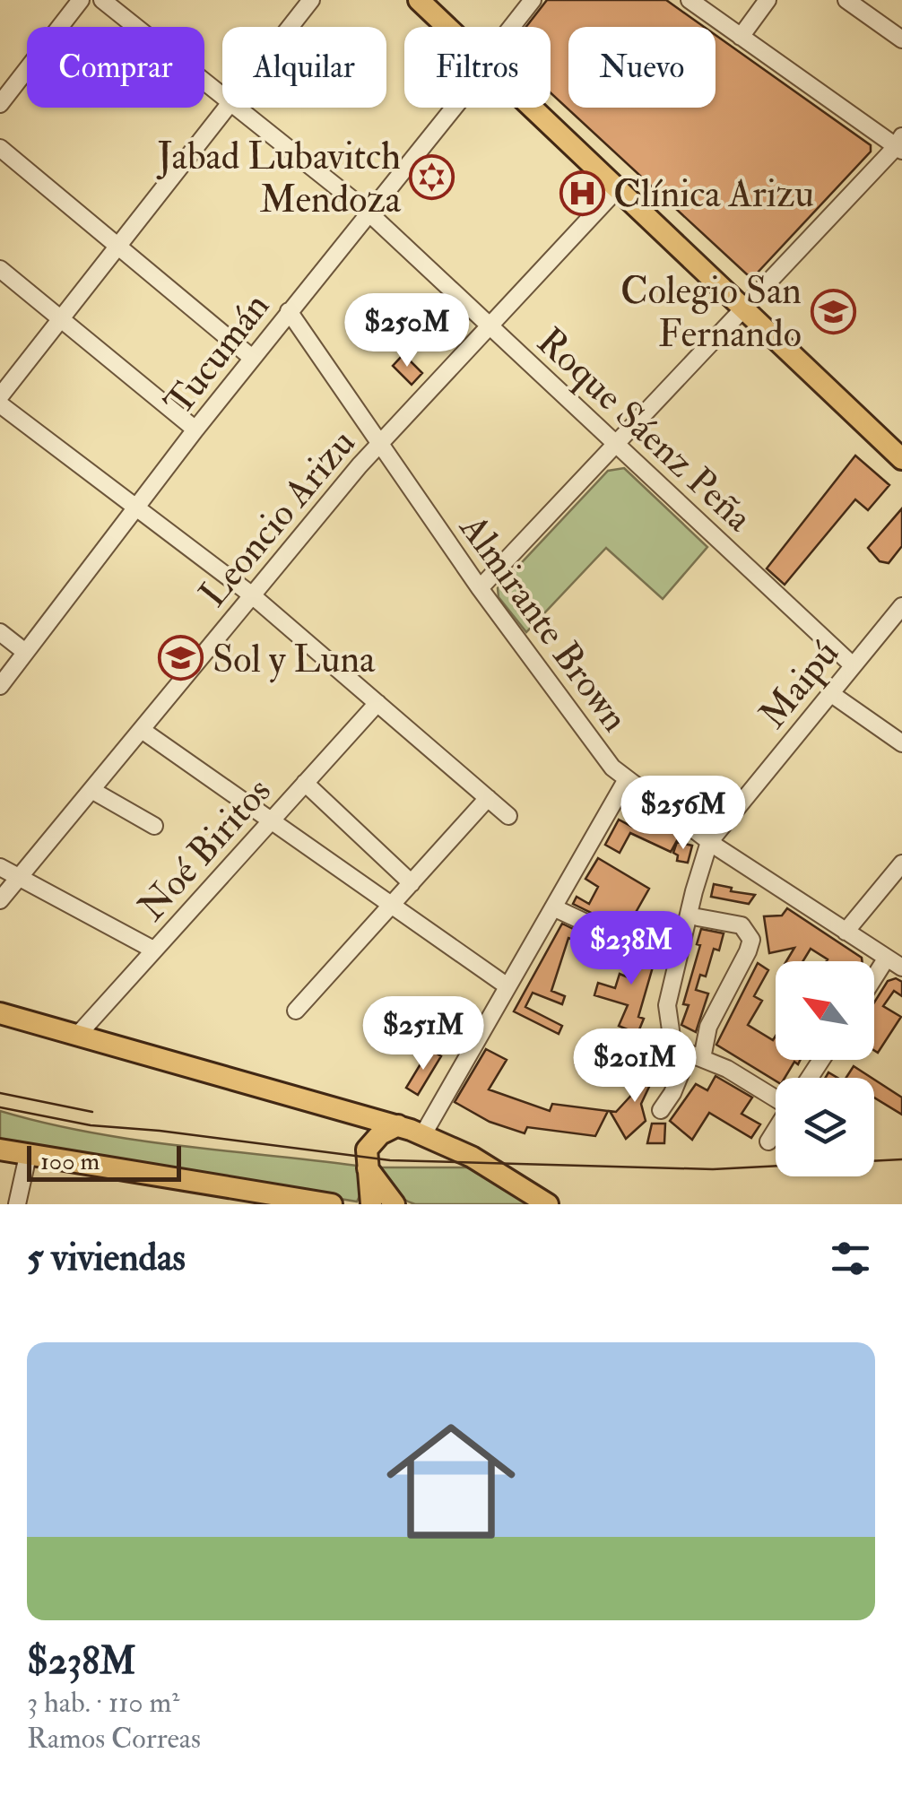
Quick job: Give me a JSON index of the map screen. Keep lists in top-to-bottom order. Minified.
{"streets":{"street":["Tucumán","Roque Sáenz Peña","Leoncio Arizu","Almirante Brown","Maipú","Noé Biritos"]},"crossings":[["Tucumán","Roque Sáenz Peña"],["Tucumán","Almirante Brown"],["Roque Sáenz Peña","Leoncio Arizu"],["Roque Sáenz Peña","Maipú"],["Leoncio Arizu","Almirante Brown"],["Almirante Brown","Maipú"]],"places":{"synagogue":["Jabad Lubavitch Mendoza"],"hospital":["Clínica Arizu"],"school or university":["Colegio San Fernando","Sol y Luna"]},"scale_bar":"100 m","north":"top left","page":{"chip":["Comprar","Alquilar","Filtros","Nuevo"],"price":["$250M","$256M","$238M","$251M","$201M"],"scale":"100 m","heading":"5 viviendas","list":[{"name":"$238M","note":"3 hab. · 110 m² · Ramos Correas"}]}}
